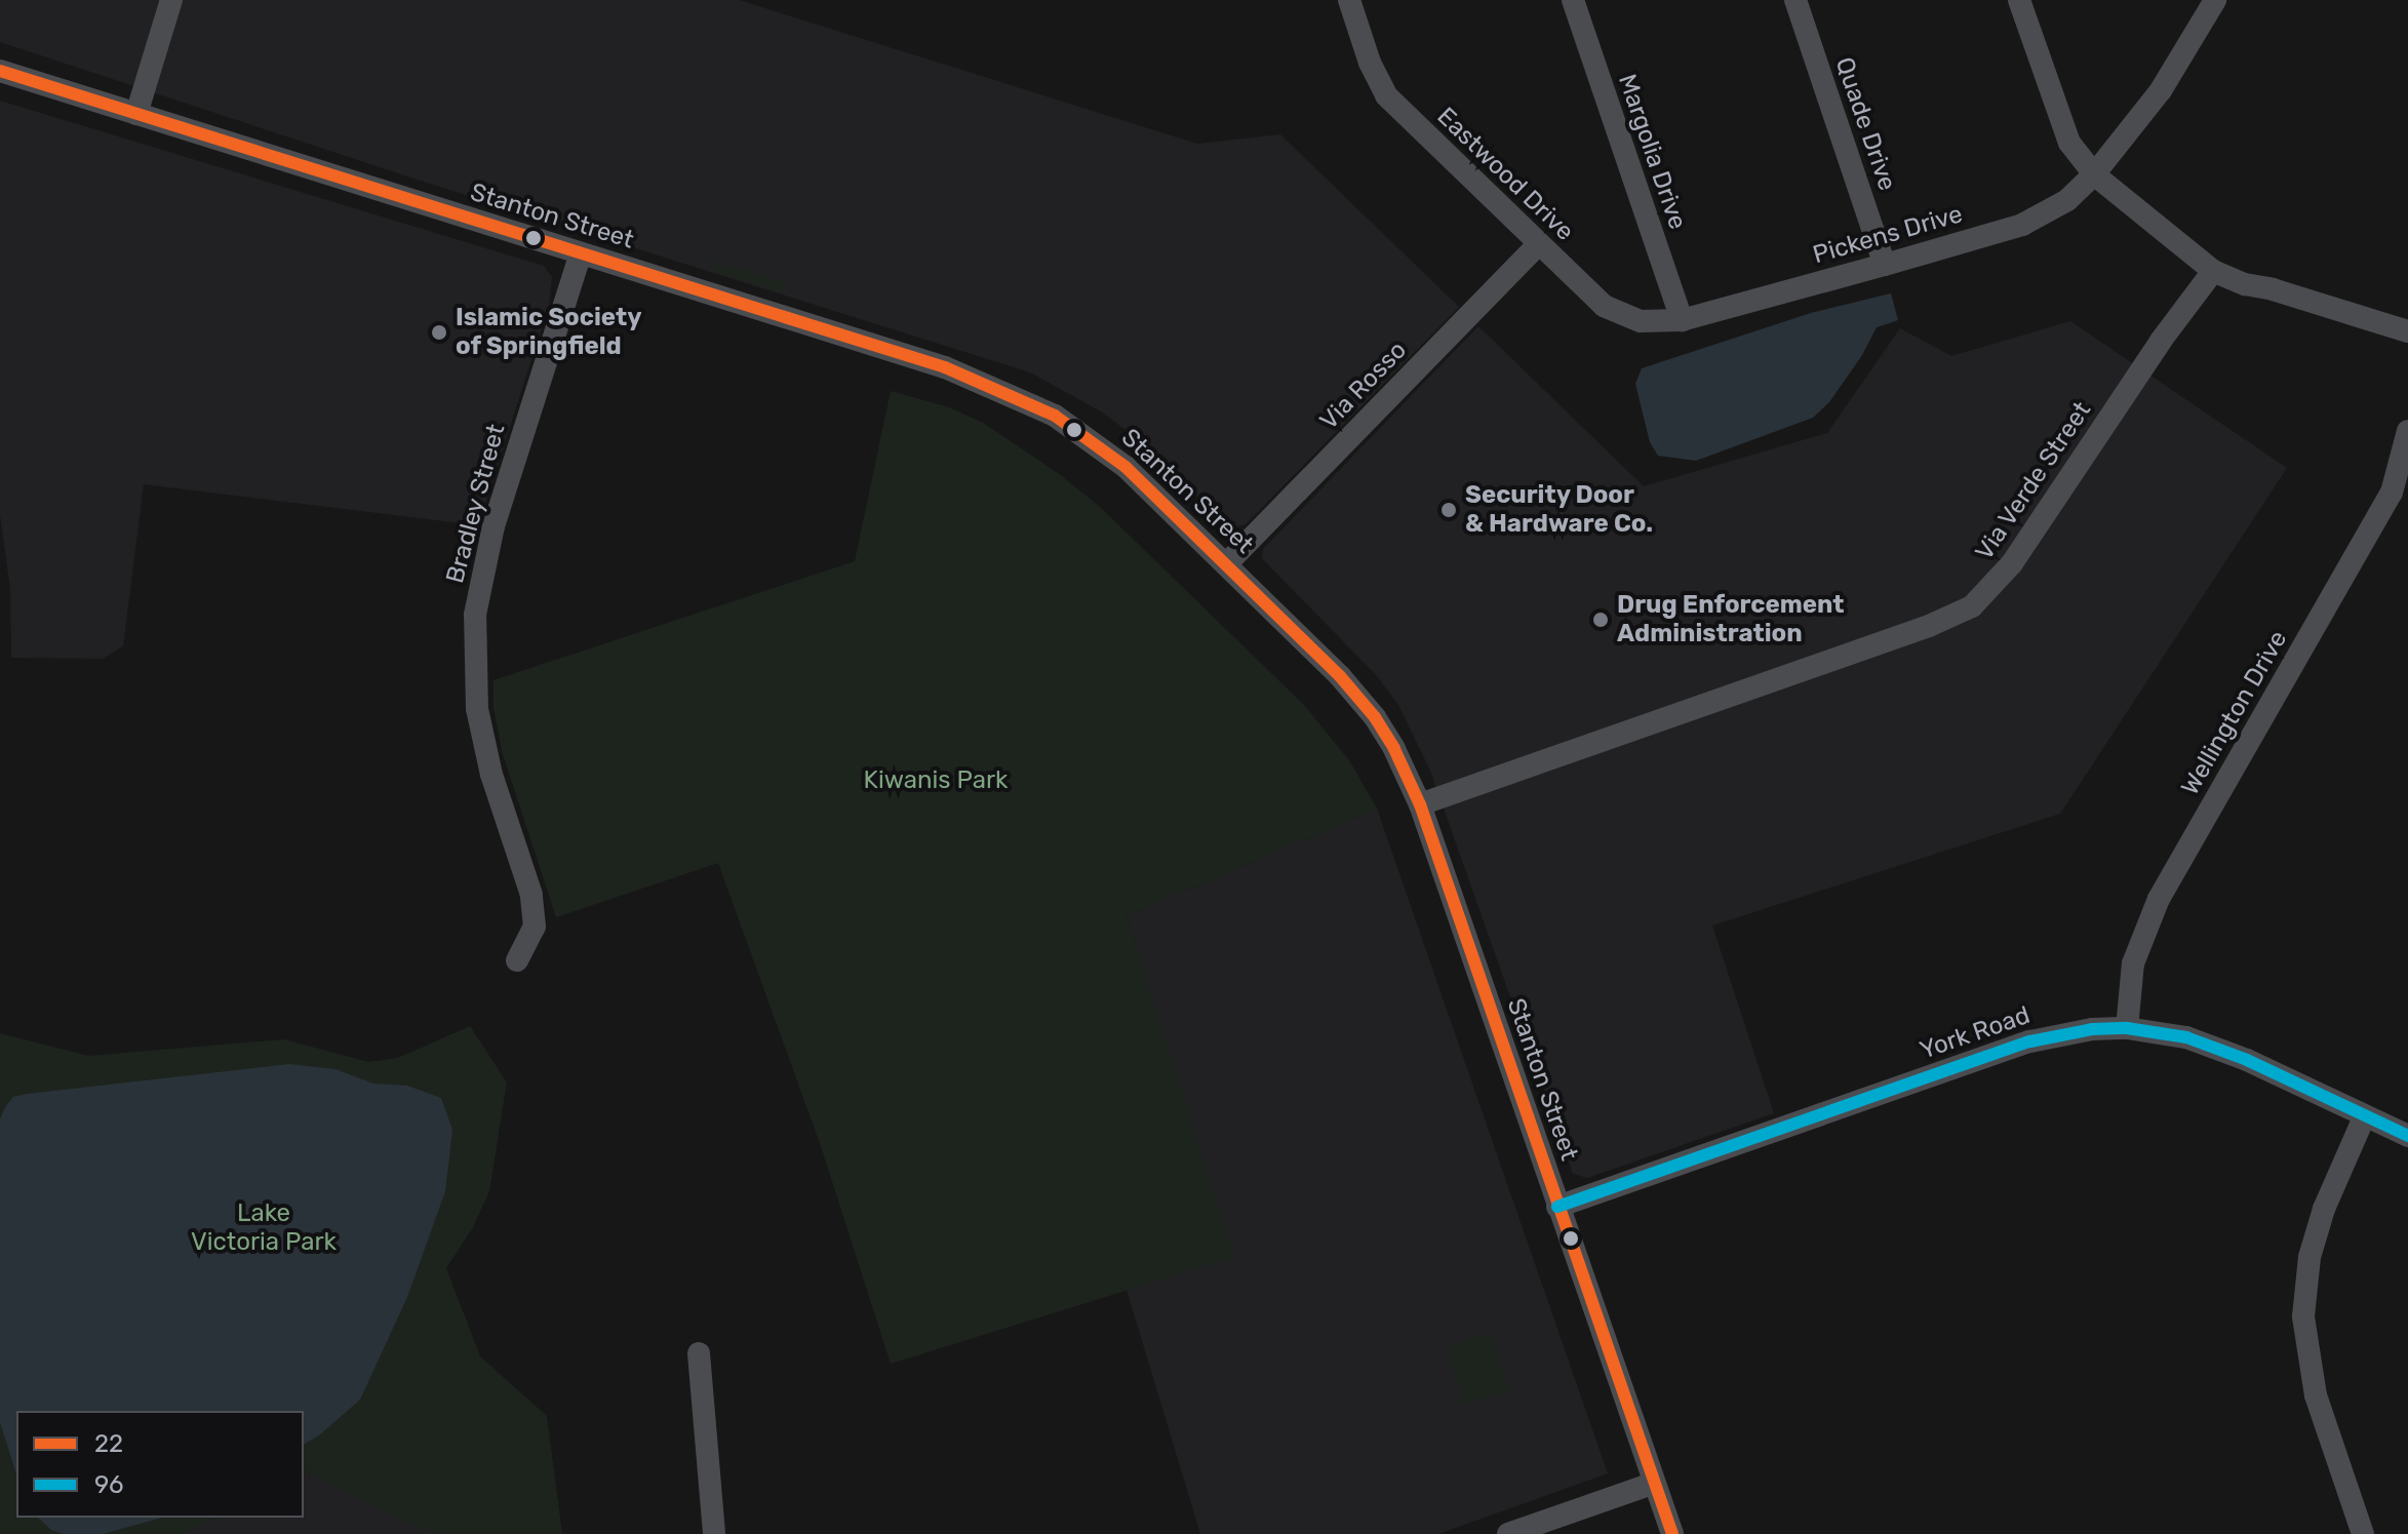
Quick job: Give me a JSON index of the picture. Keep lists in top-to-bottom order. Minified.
{"streets":{"street":["Quade Drive","Margolia Drive","Eastwood Drive","Stanton Street","Pickens Drive","Via Rosso","Via Verde Street","Bradley Street","Wellington Drive","York Road"]},"crossings":[["Quade Drive","Pickens Drive"],["Margolia Drive","Eastwood Drive"],["Margolia Drive","Pickens Drive"],["Eastwood Drive","Pickens Drive"],["Eastwood Drive","Via Rosso"],["Stanton Street","Via Rosso"],["Stanton Street","Via Verde Street"],["Stanton Street","Bradley Street"],["Stanton Street","York Road"],["Wellington Drive","York Road"]],"parks":["Kiwanis Park","Lake Victoria Park"],"places":["Islamic Society of Springfield","Security Door & Hardware Co.","Drug Enforcement Administration"],"lines":["transit line 22","transit line 96"],"legend":["22","96"]}
